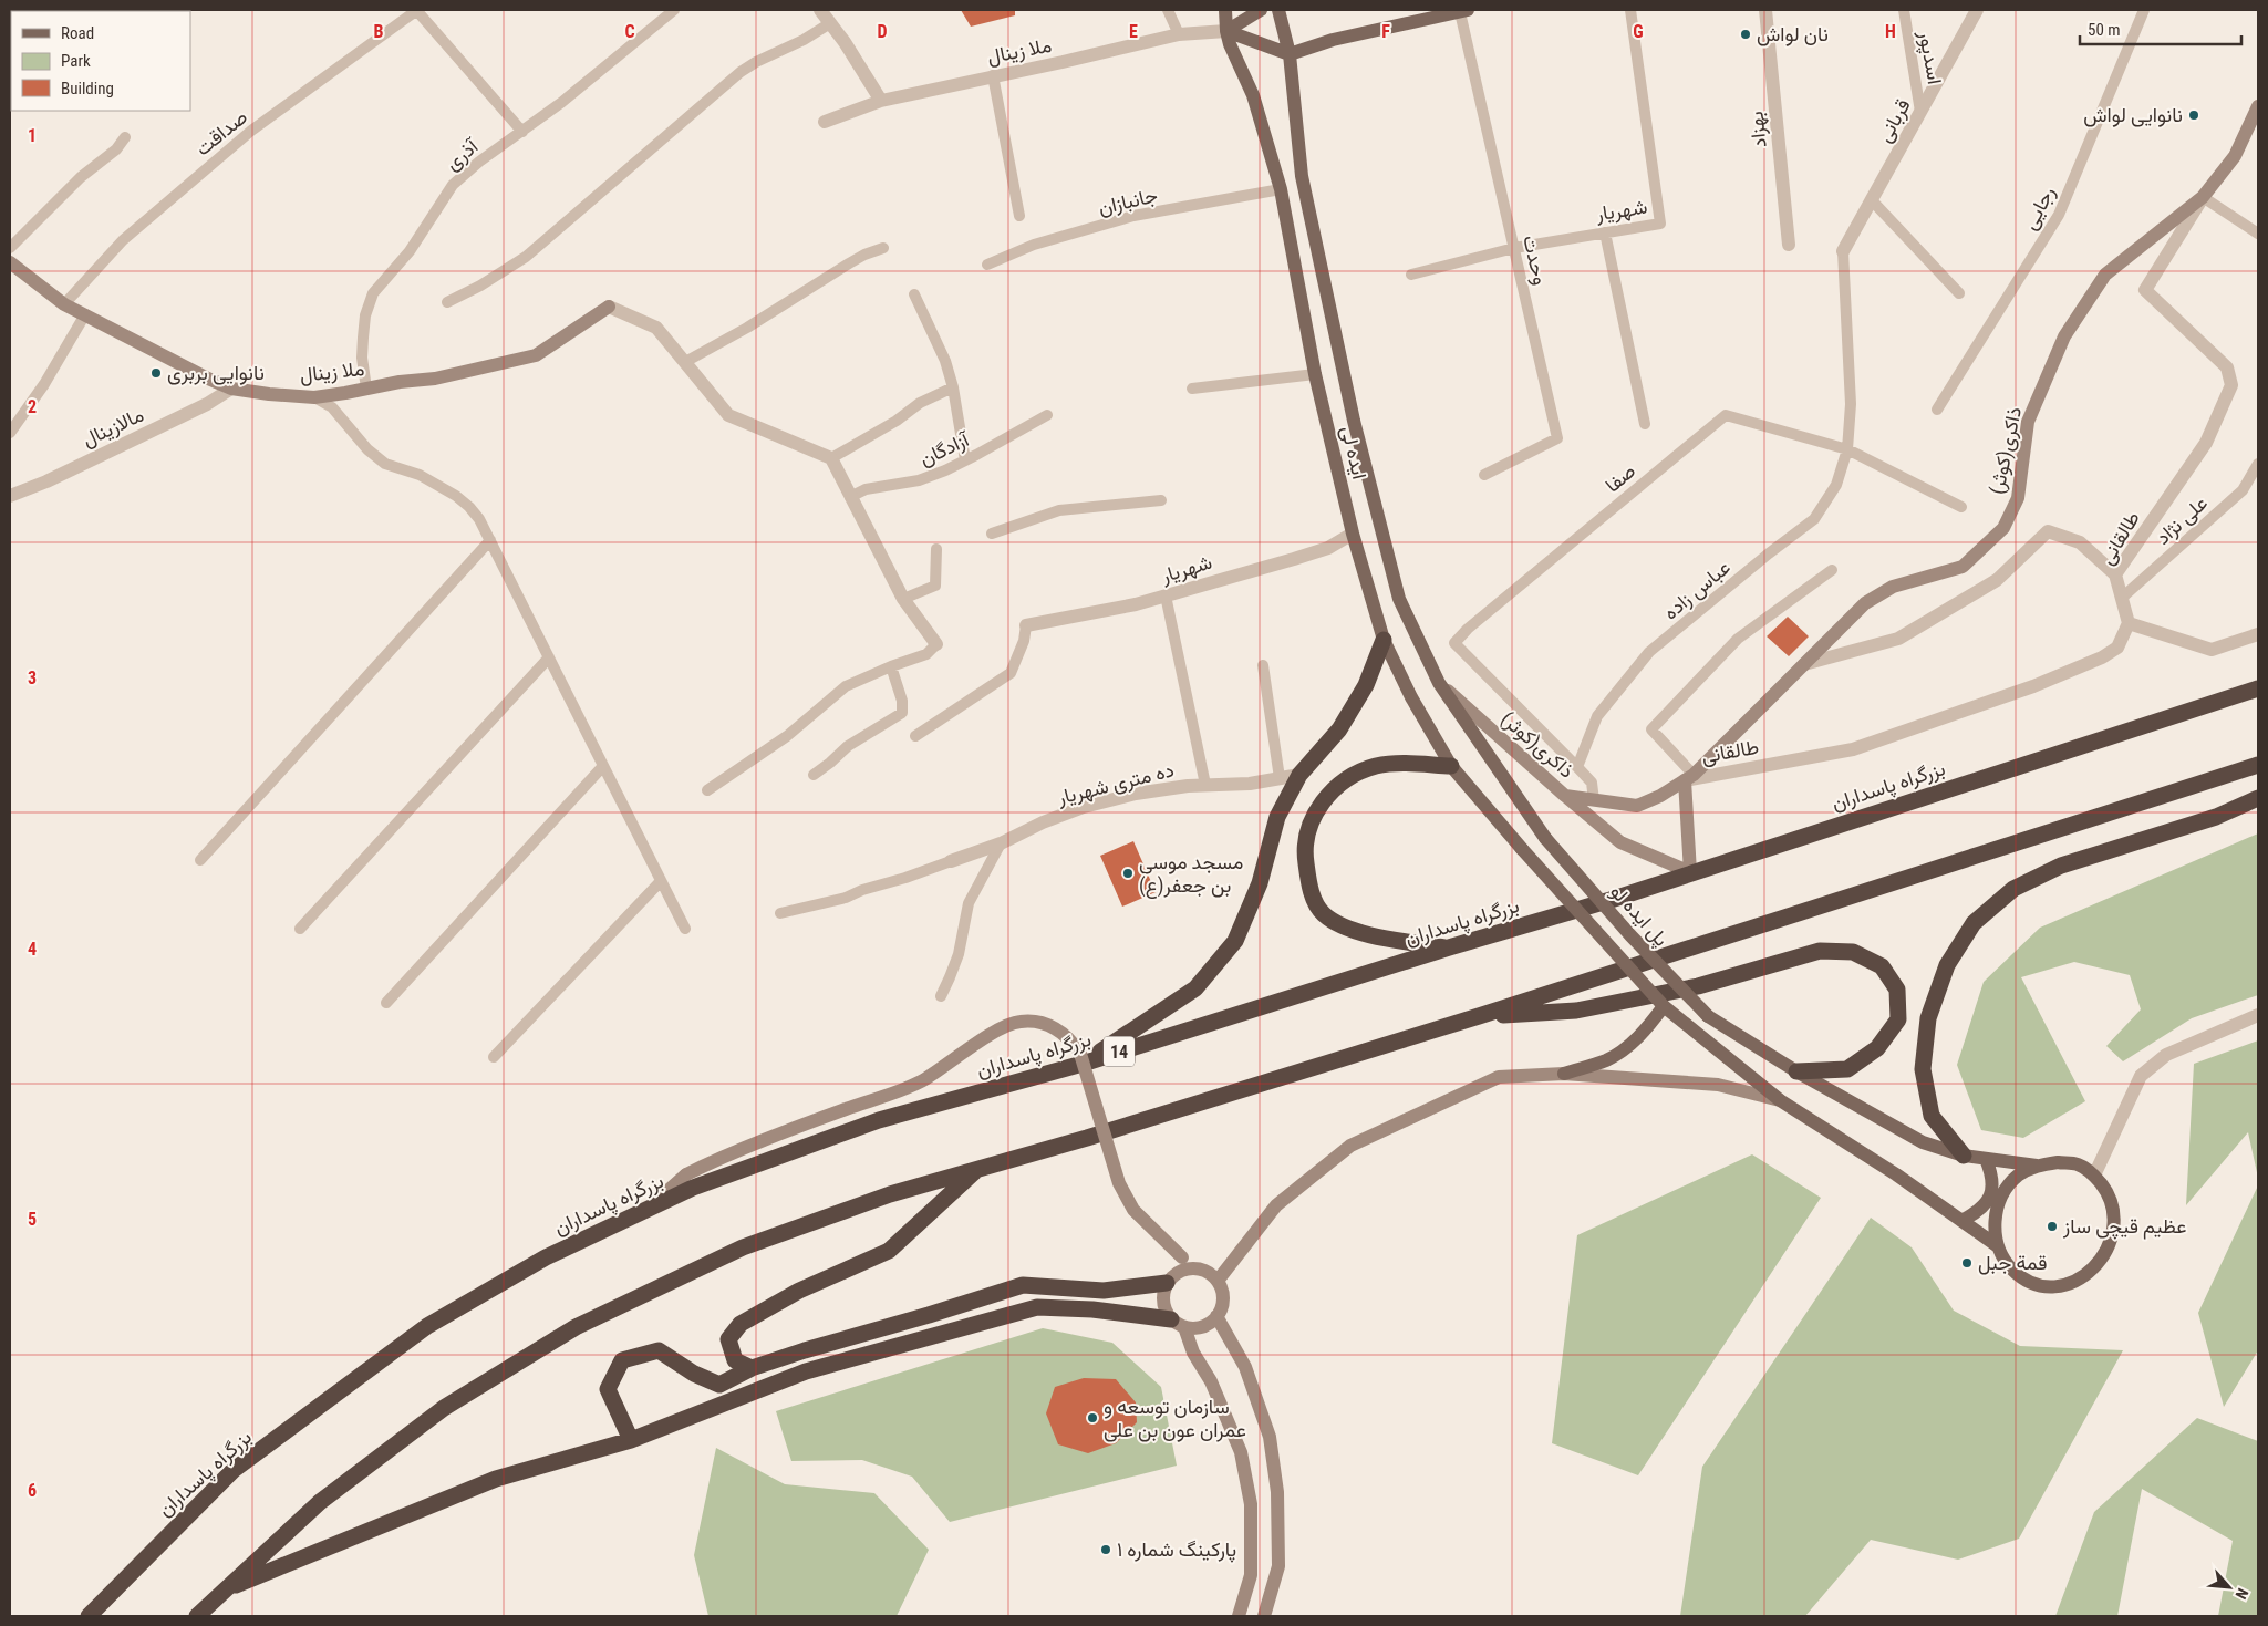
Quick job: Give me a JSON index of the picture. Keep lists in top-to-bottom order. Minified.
{"streets":{"highway":["بزرگراه پاسداران","14"],"main road":["ایده لی","پل ایده لو"],"street":["ملا زینال","قربانی","بهزاد","شهریار","مالازینال","ذاکری(کوثر)","طالقانی","ده متری شهریار"],"lane":["اسدپور","صداقت","آذری","جانبازان","رجایی","وحدت","آزادگان","صفا","علی نژاد","عباس زاده"]},"crossings":[["ملا زینال","صداقت"],["ملا زینال","آذری"],["ملا زینال","مالازینال"],["ملا زینال","ایده لی"],["اسدپور","قربانی"],["جانبازان","ایده لی"],["شهریار","وحدت"],["شهریار","ایده لی"],["ذاکری(کوثر)","ایده لی"],["ذاکری(کوثر)","صفا"],["ذاکری(کوثر)","طالقانی"],["ایده لی","پل ایده لو"],["صفا","عباس زاده"],["علی نژاد","طالقانی"]],"places":["نان لواش","نانوایی لواش","نانوایی بربری","مسجد موسی بن جعفر(ع)","عظیم قیچی ساز","قمة جبل","سازمان توسعه و عمران عون بن علی","پارکینگ شماره ۱"],"legend":["Road","Park","Building"],"scale_bar":"50 m","north":"bottom right","grid":{"columns":["B","C","D","E","F","G","H"],"rows":["1","2","3","4","5","6"]}}
